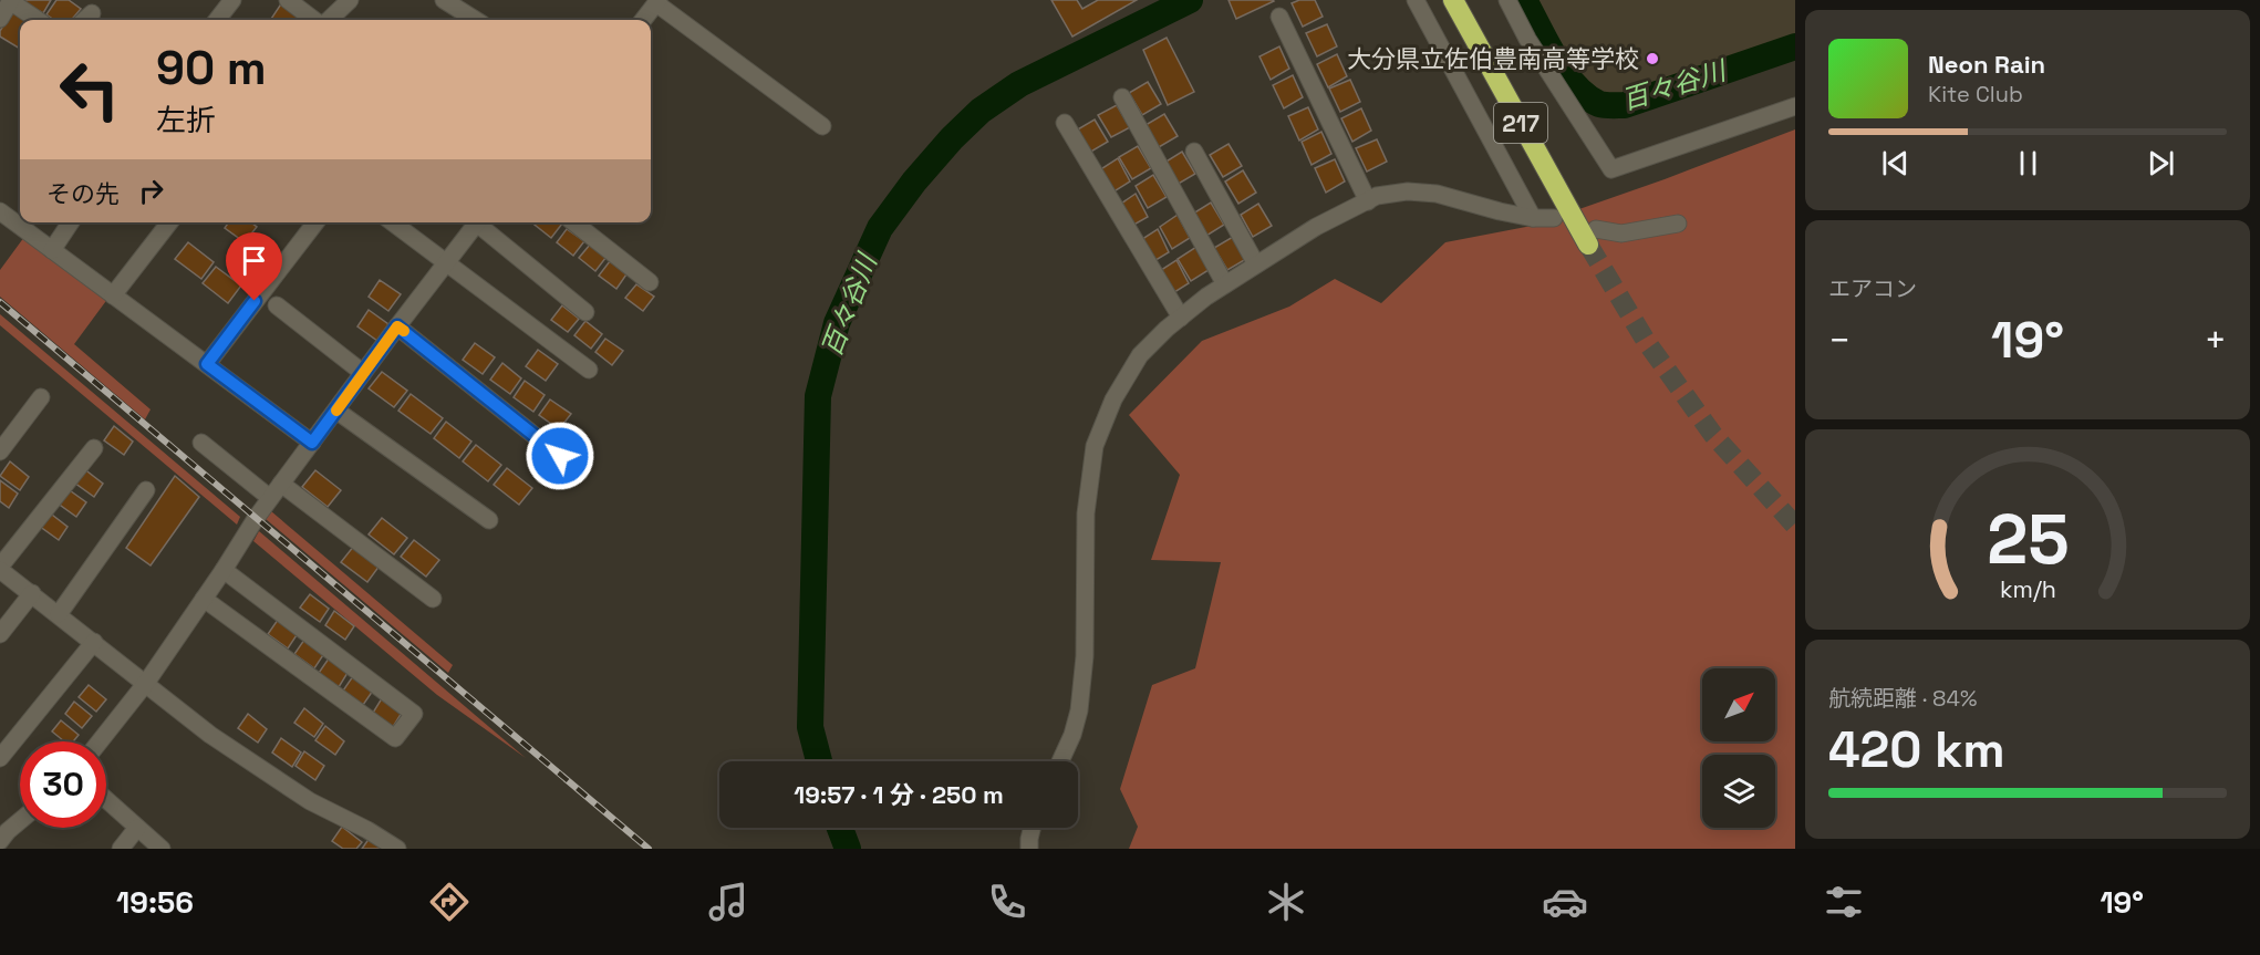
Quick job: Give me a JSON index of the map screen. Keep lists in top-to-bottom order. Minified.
{"streets":{"highway":["217"]},"water":["百々谷川"],"places":["大分県立佐伯豊南高等学校"],"north":"top right","page":{"turn":["90 m","左折"],"song":["Neon Rain","Kite Club"],"then":"その先","tile":["エアコン",["航続距離 · 84%","420 km"]],"heat":["−","19°","+"],"limit":"30","trip":"19:57 · 1 分 · 250 m","tabs":["19:56","19°"],"gauge":["25","km/h"]}}
